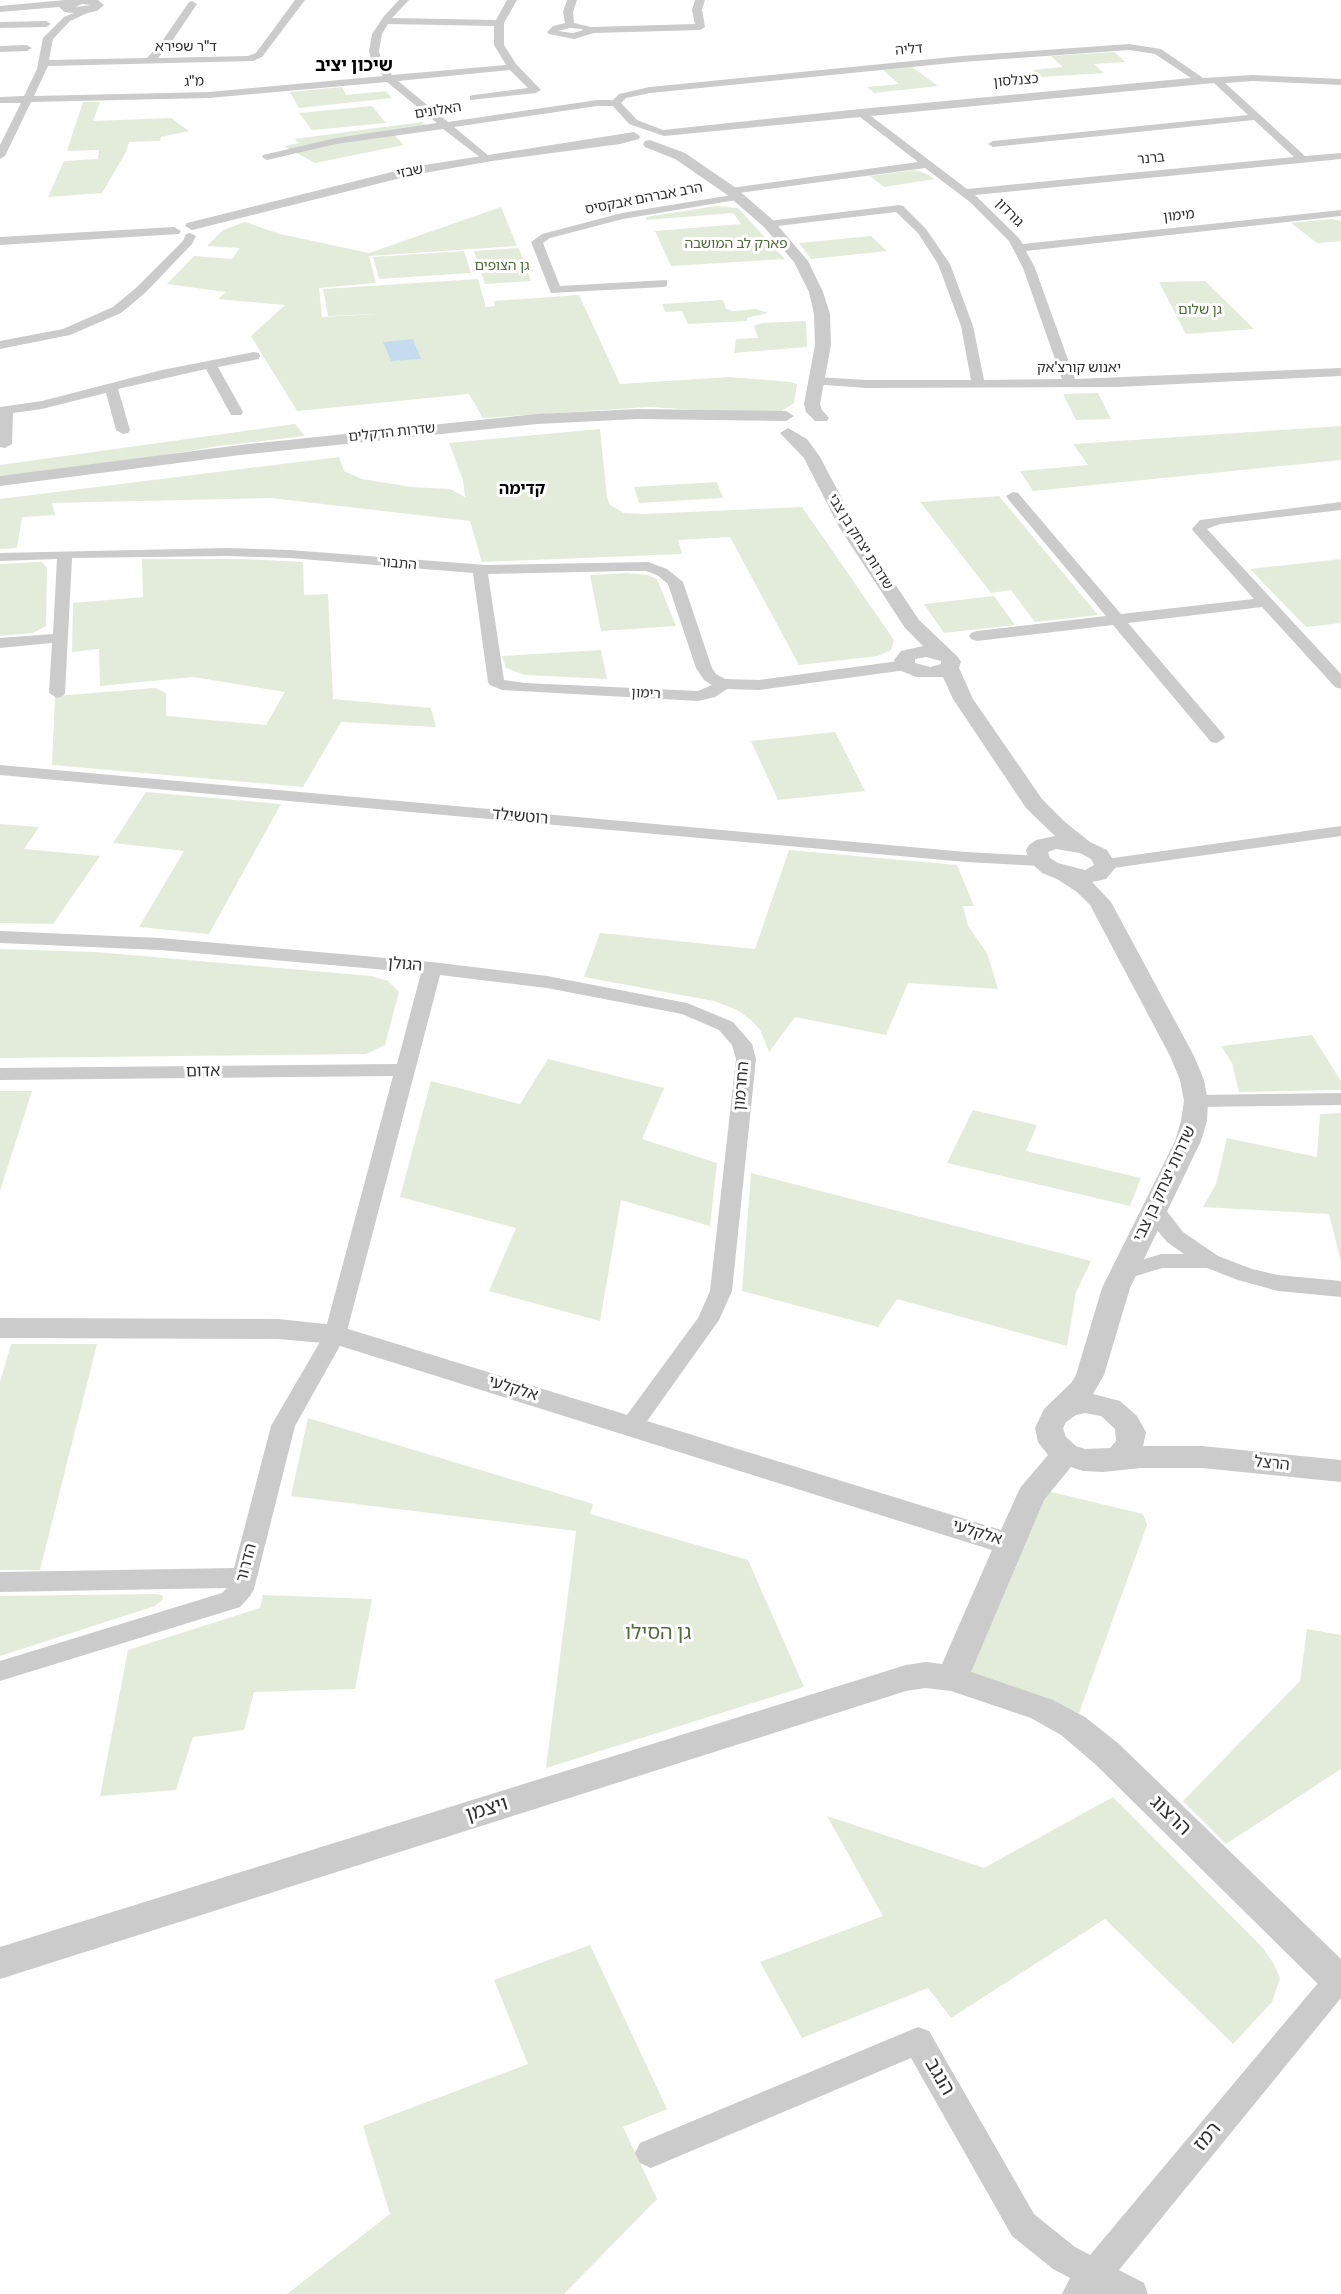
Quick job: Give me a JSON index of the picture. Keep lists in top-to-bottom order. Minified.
{"streets":{"street":["ד\"ר שפירא","דליה","כצנלסון","מ\"ג","האלונים","ברנר","שבזי","הרב אברהם אבקסיס","גורדון","מימון","יאנוש קורצ'אק","שדרות הדקלים","שדרות יצחק בן צבי","התבור","רימון","רוטשילד","הגולן","אדום","החרמון","אלקלעי","הרצל","הדרור","ויצמן","הרצוג","הנגב","רמז"]},"crossings":[["דליה","כצנלסון"],["דליה","האלונים"],["כצנלסון","גורדון"],["ברנר","גורדון"],["גורדון","מימון"],["גורדון","יאנוש קורצ'אק"],["שדרות הדקלים","שדרות יצחק בן צבי"],["שדרות יצחק בן צבי","רימון"],["שדרות יצחק בן צבי","רוטשילד"],["שדרות יצחק בן צבי","הרצל"],["התבור","רימון"],["הגולן","אדום"],["הגולן","החרמון"],["הגולן","אלקלעי"],["הגולן","הדרור"],["החרמון","אלקלעי"],["אלקלעי","הדרור"],["ויצמן","הרצוג"],["הרצוג","רמז"],["הנגב","רמז"]],"districts":["שיכון יציב","קדימה"],"parks":["פארק לב המושבה","גן הצופים","גן שלום","גן הסילו"]}
